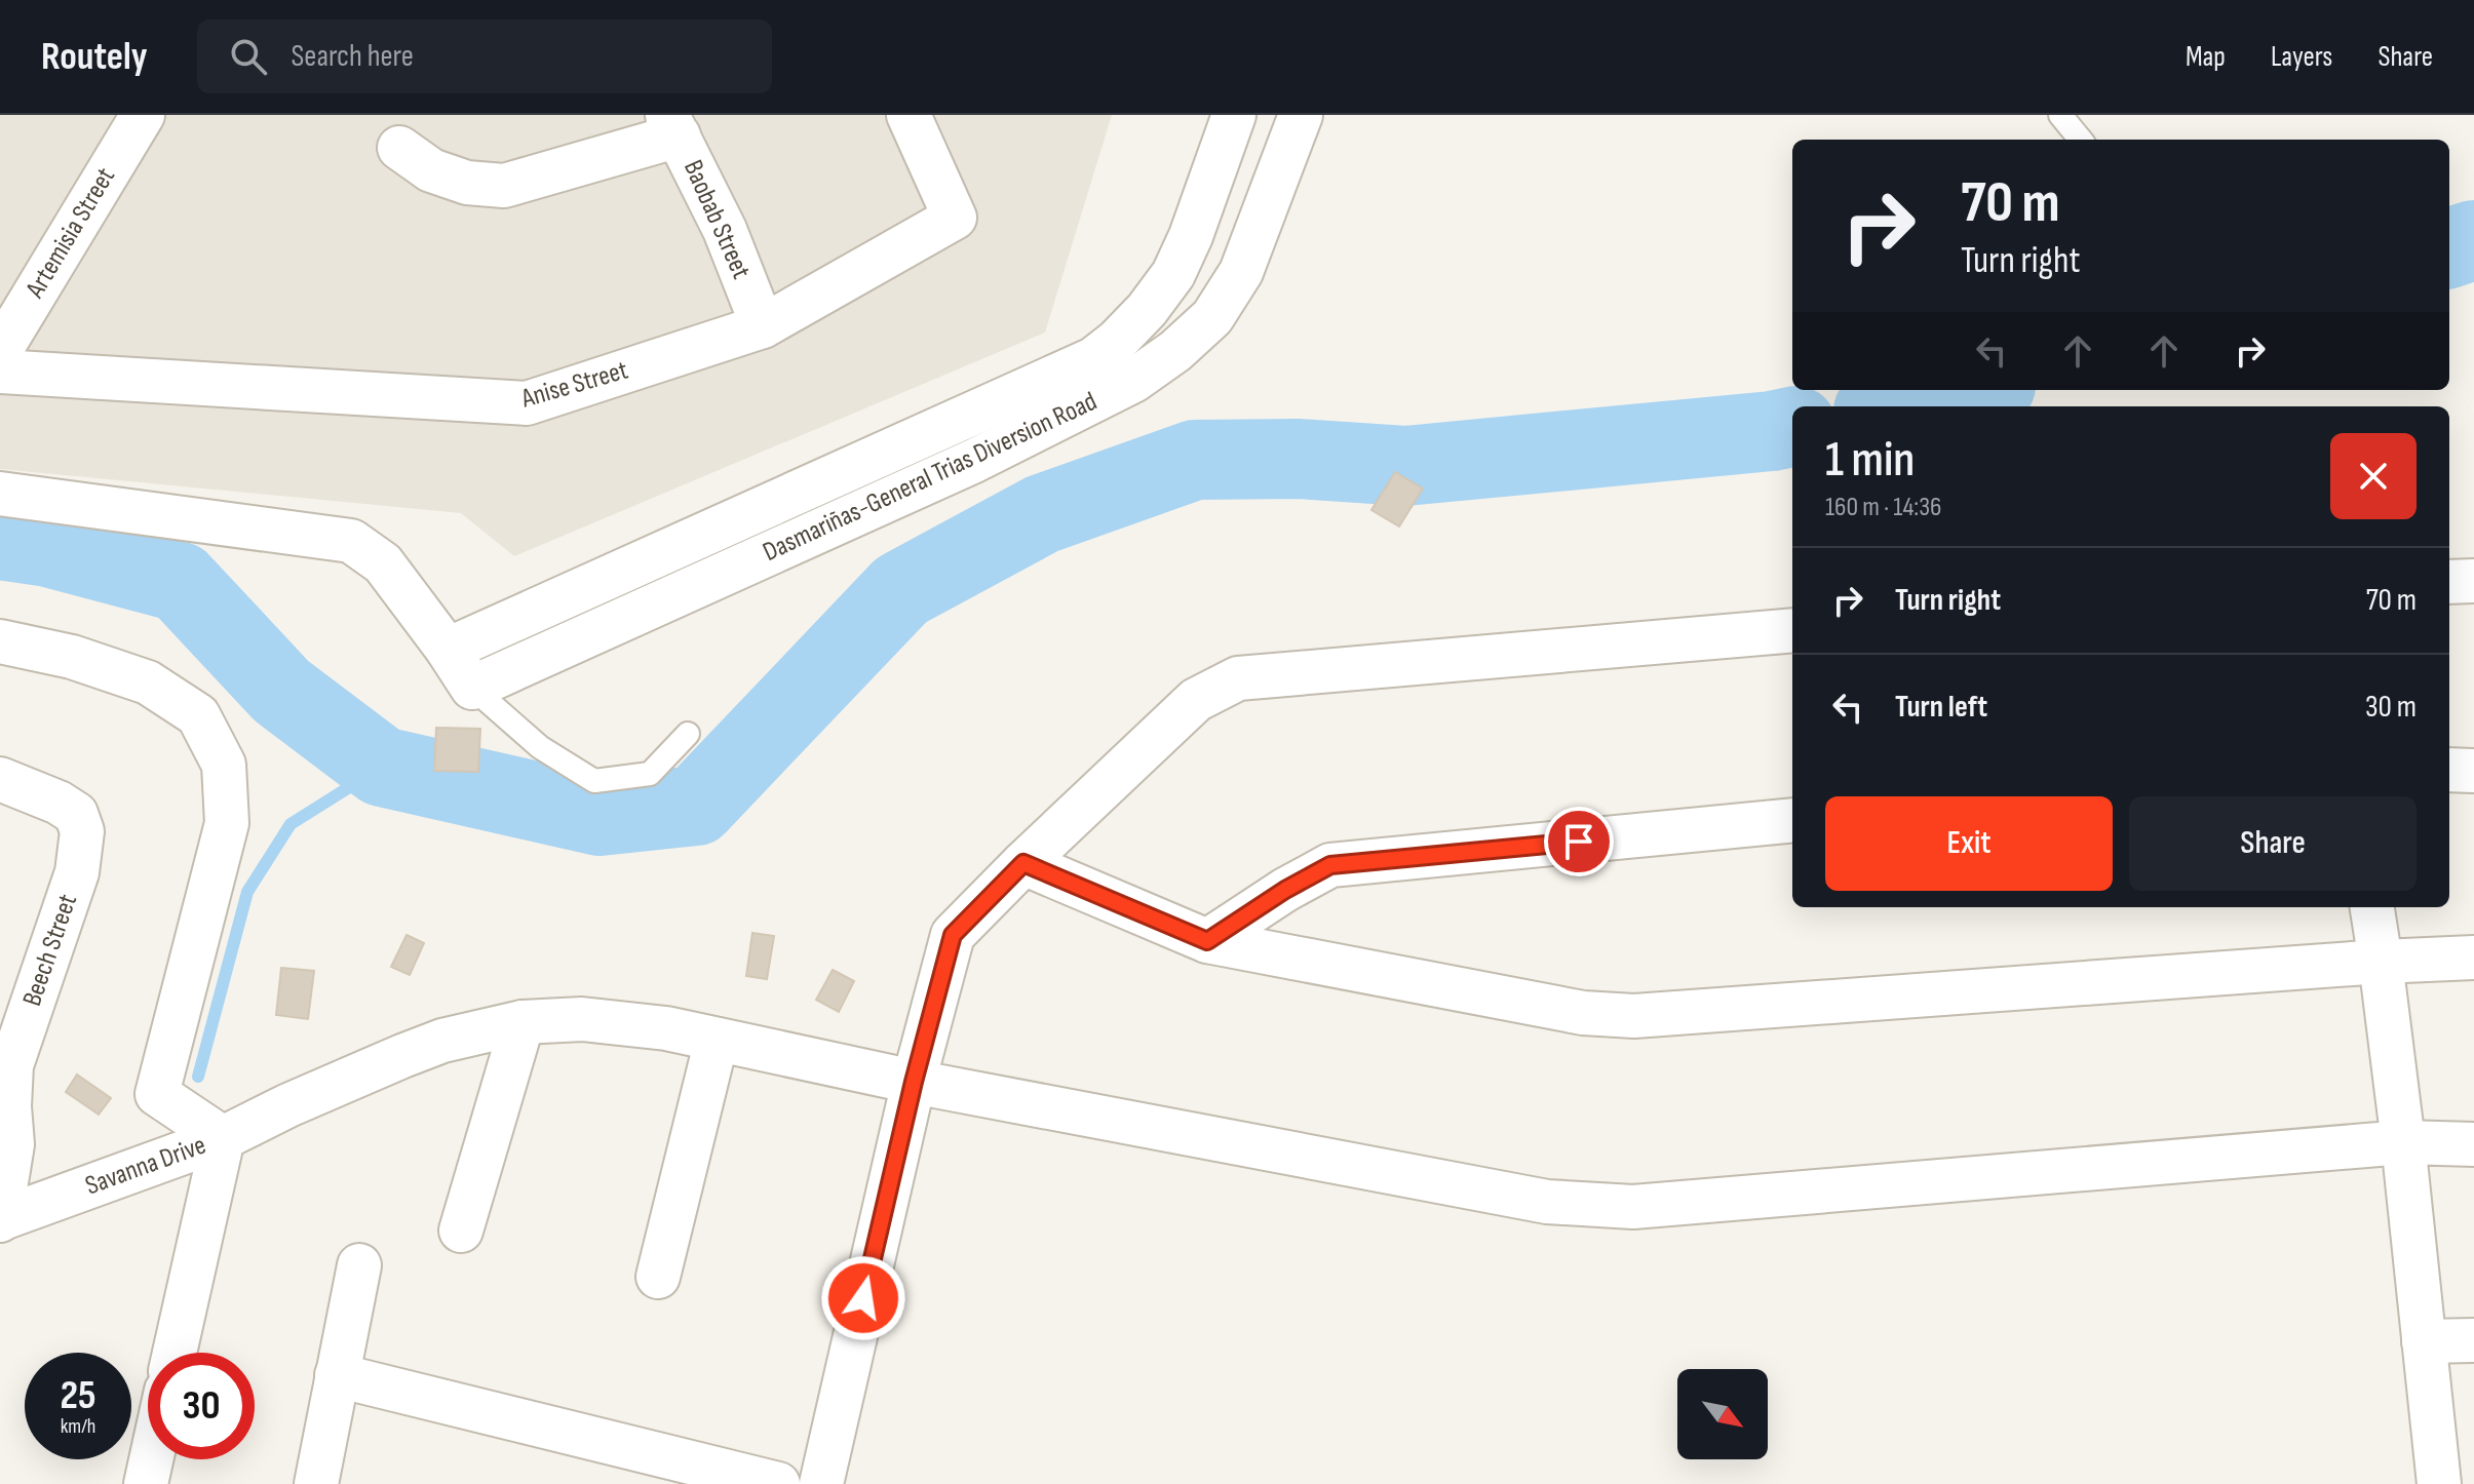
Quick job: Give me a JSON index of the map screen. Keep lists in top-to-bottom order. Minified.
{"streets":{"street":["Baobab Street","Artemisia Street","Anise Street","Dasmariñas-General Trias Diversion Road","Beech Street","Savanna Drive"]},"crossings":[["Baobab Street","Anise Street"],["Beech Street","Savanna Drive"]],"north":"bottom right","page":{"header":"Routely","search":"Search here","nav":["Map","Layers","Share"],"turn":["70 m","Turn right"],"heading":["1 min","160 m · 14:36"],"list":[{"name":"Turn right","value":"70 m"},{"name":"Turn left","value":"30 m"}],"buttons":["Exit","Share"],"speed":"25 km/h","limit":"30"}}
